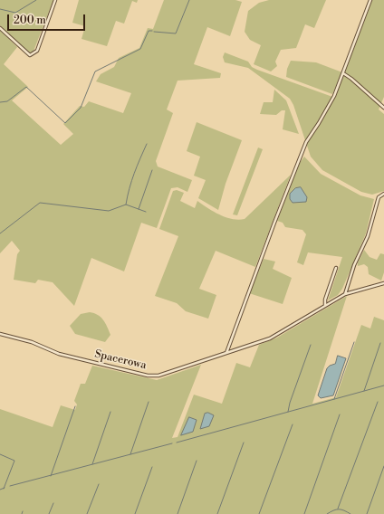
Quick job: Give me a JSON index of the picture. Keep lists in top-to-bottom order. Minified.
{"streets":{"street":["Spacerowa"]},"scale_bar":"200 m"}
